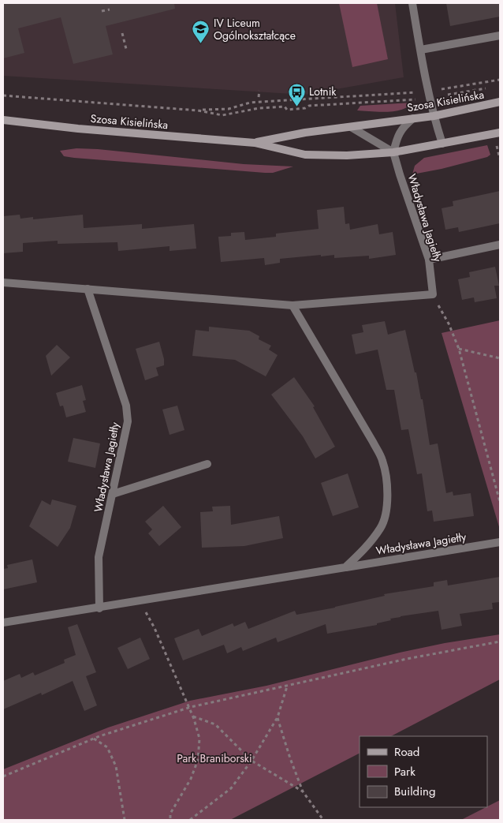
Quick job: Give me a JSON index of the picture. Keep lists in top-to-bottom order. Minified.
{"streets":{"street":["Szosa Kisielińska","Władysława Jagiełły"]},"crossings":[["Szosa Kisielińska","Władysława Jagiełły"]],"parks":["Park Braniborski"],"places":{"school or university":["IV Liceum Ogólnokształcące"],"bus stop":["Lotnik"]},"legend":["Road","Park","Building"]}
